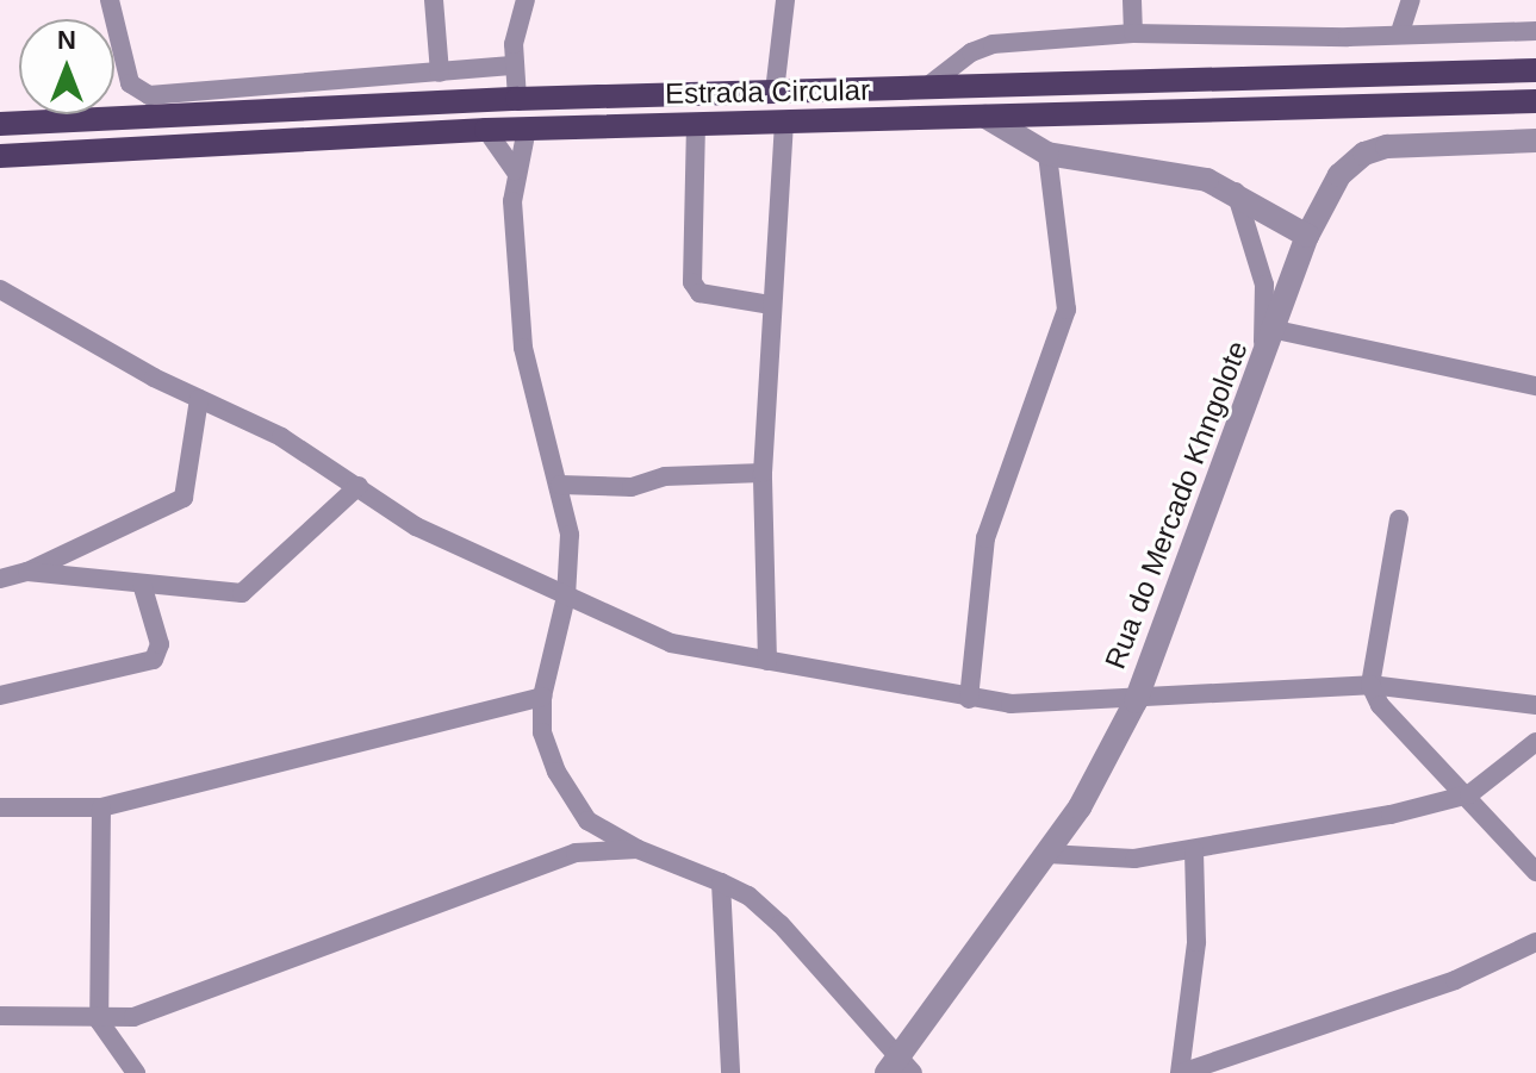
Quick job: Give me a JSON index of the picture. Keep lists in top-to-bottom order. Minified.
{"streets":{"main road":["Estrada Circular"],"street":["Rua do Mercado Khngolote"]},"north":"top"}
